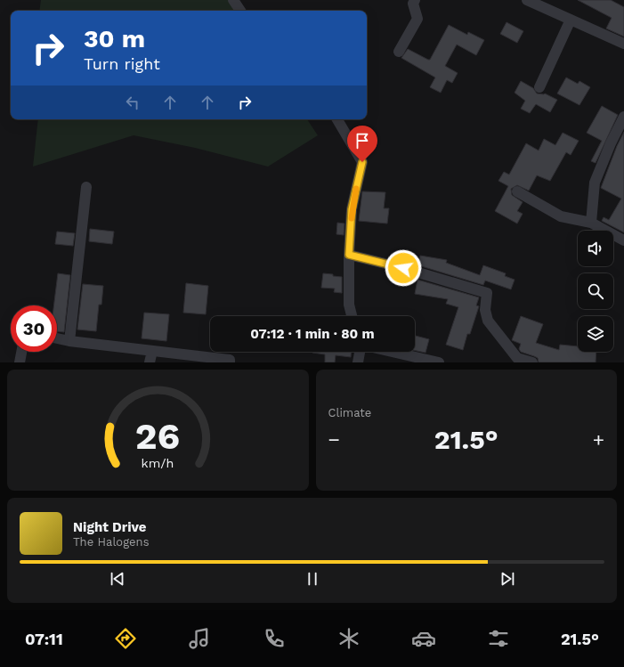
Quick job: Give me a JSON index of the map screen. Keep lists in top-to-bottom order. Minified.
{"page":{"turn":["30 m","Turn right"],"limit":"30","trip":"07:12 · 1 min · 80 m","tile":"Climate","heat":["−","21.5°","+"],"song":["Night Drive","The Halogens"],"tabs":["07:11","21.5°"],"gauge":["26","km/h"]}}
